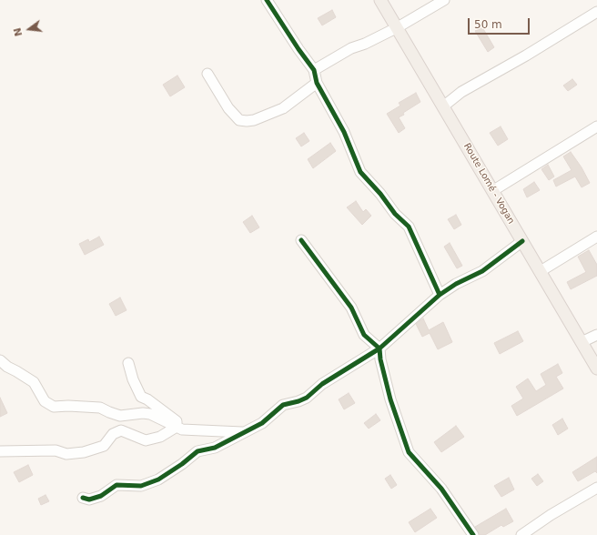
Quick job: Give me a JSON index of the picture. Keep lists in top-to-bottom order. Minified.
{"streets":{"main road":["Route Lomé - Vogan"]},"scale_bar":"50 m","north":"left"}
